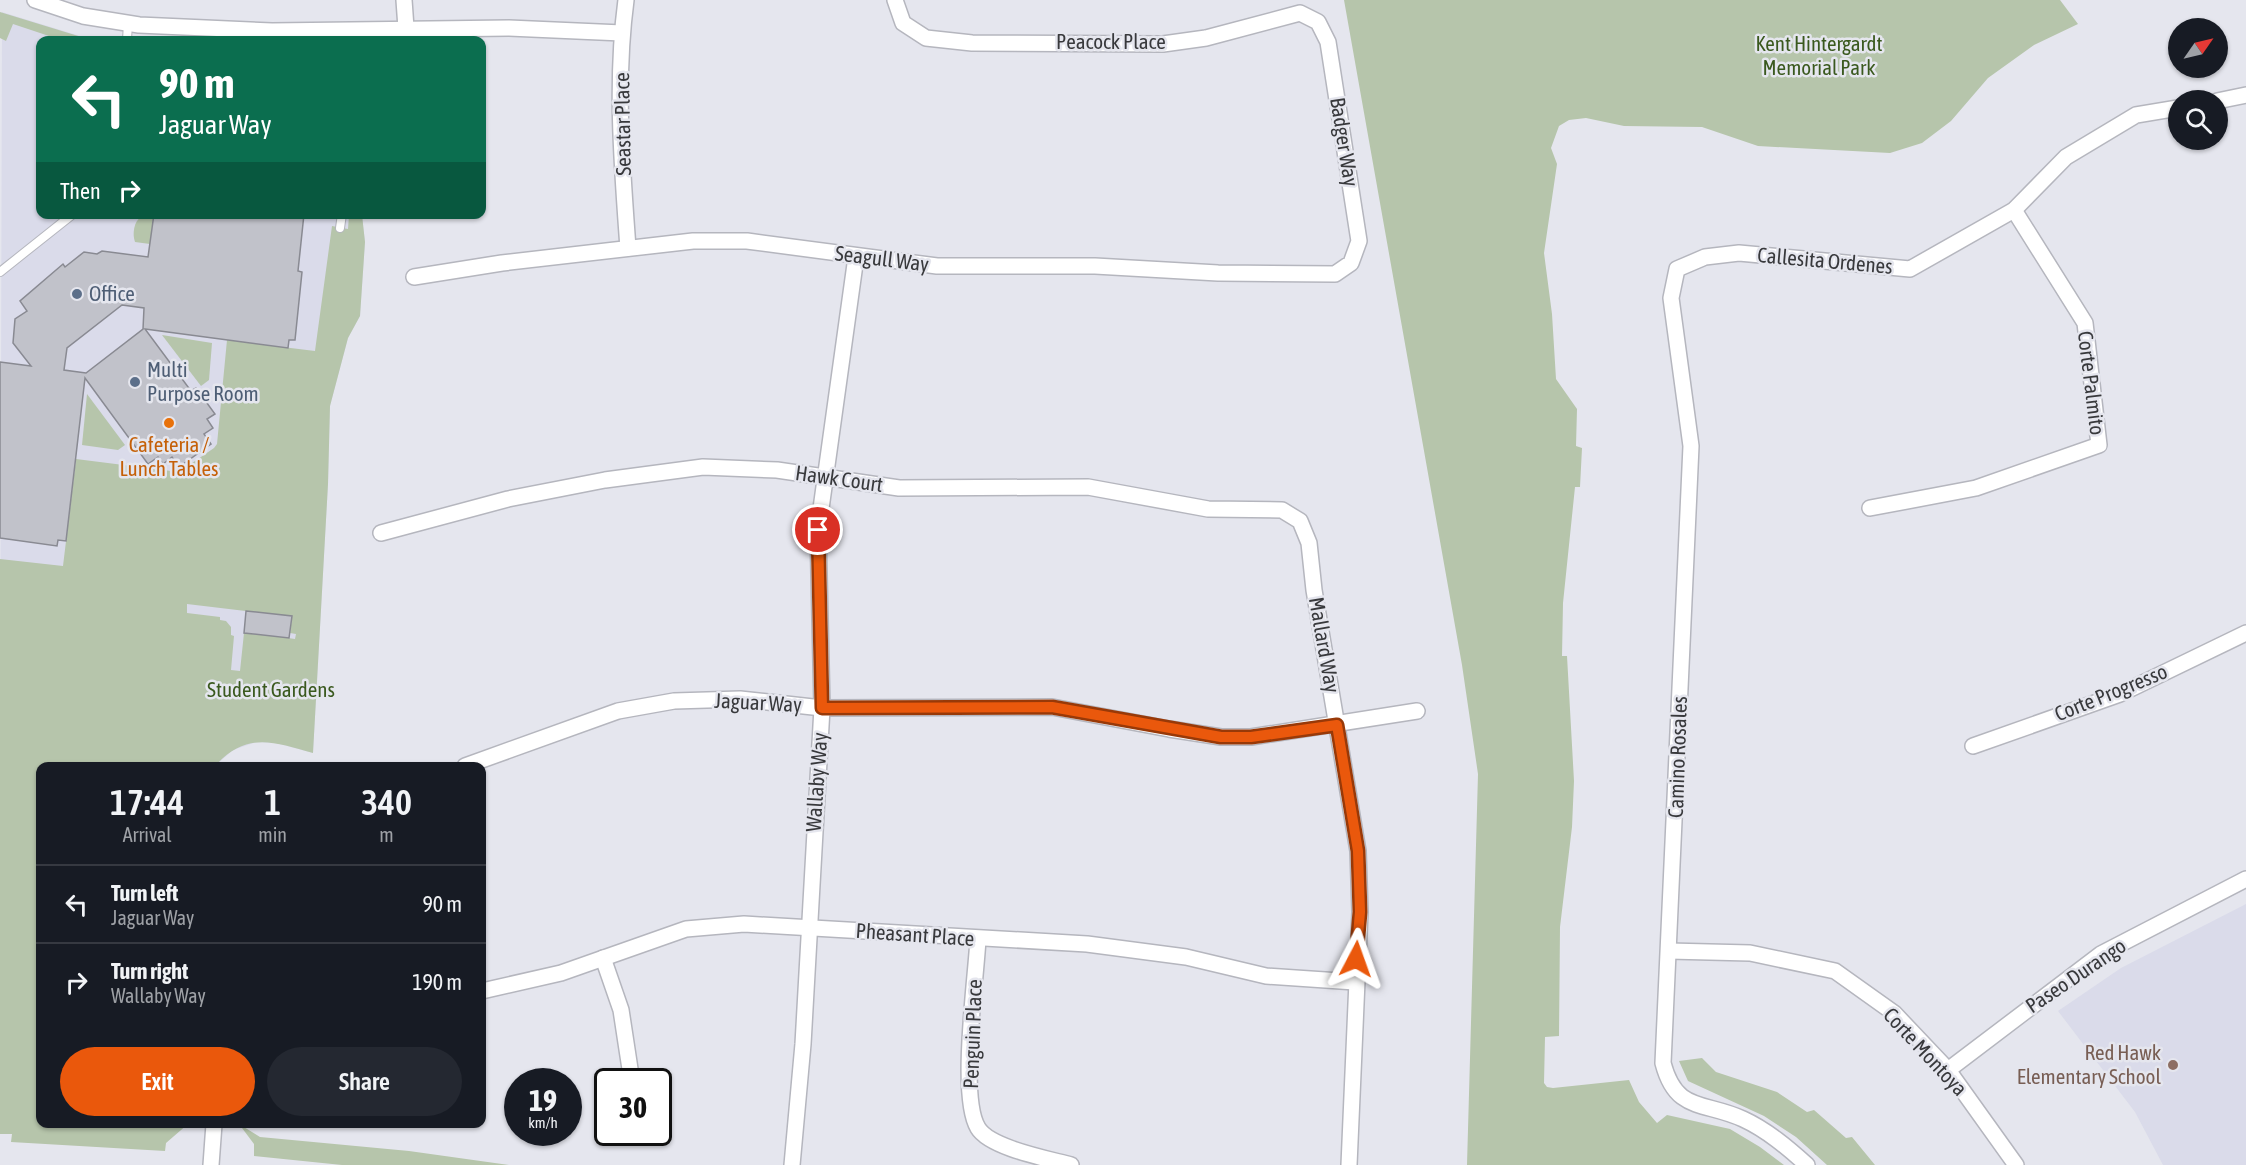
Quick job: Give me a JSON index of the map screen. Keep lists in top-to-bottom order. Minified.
{"streets":{"street":["Peacock Place","Seastar Place","Badger Way","Seagull Way","Callesita Ordenes","Corte Palmito","Hawk Court","Mallard Way","Corte Progresso","Jaguar Way","Camino Rosales","Wallaby Way","Pheasant Place","Paseo Durango","Penguin Place","Corte Montoya"]},"crossings":[["Peacock Place","Badger Way"],["Seastar Place","Seagull Way"],["Badger Way","Seagull Way"],["Seagull Way","Wallaby Way"],["Callesita Ordenes","Corte Palmito"],["Callesita Ordenes","Camino Rosales"],["Hawk Court","Mallard Way"],["Hawk Court","Wallaby Way"],["Mallard Way","Jaguar Way"],["Mallard Way","Pheasant Place"],["Jaguar Way","Wallaby Way"],["Camino Rosales","Corte Montoya"],["Wallaby Way","Pheasant Place"],["Pheasant Place","Penguin Place"],["Paseo Durango","Corte Montoya"]],"parks":["Kent Hintergardt Memorial Park","Student Gardens"],"places":["Office","Multi Purpose Room","Cafeteria / Lunch Tables","Red Hawk Elementary School"],"north":"top right","page":{"turn":["90 m","Jaguar Way"],"then":"Then","eta":["17:44","Arrival","1","min","340","m"],"list":[{"name":"Turn left","note":"Jaguar Way","value":"90 m"},{"name":"Turn right","note":"Wallaby Way","value":"190 m"}],"buttons":["Exit","Share"],"speed":"19 km/h","limit":"30"}}
